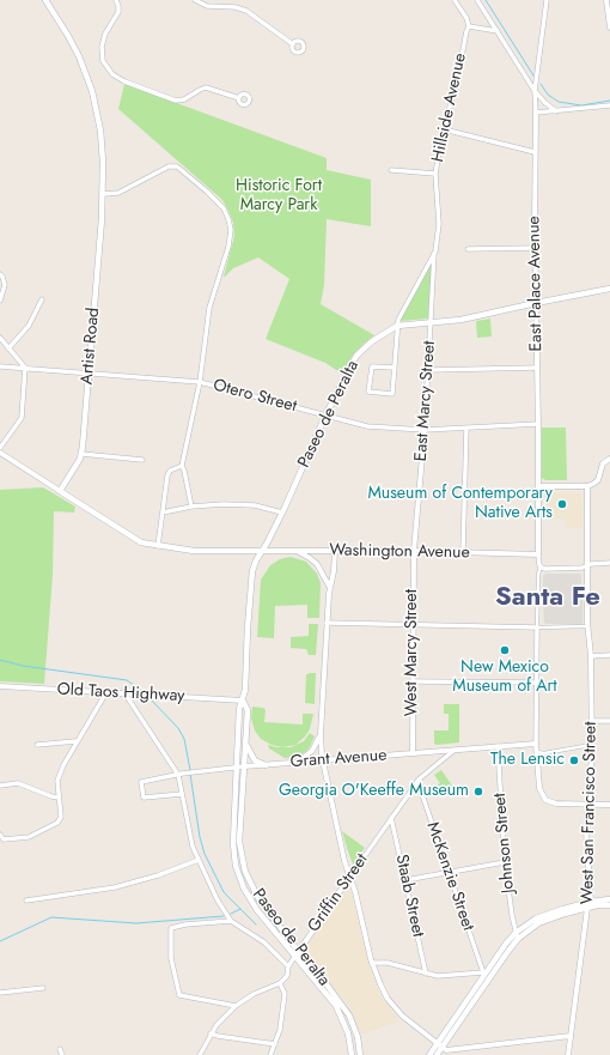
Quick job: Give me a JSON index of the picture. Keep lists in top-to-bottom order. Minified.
{"streets":{"main road":["Artist Road","Paseo de Peralta"],"street":["Hillside Avenue","East Palace Avenue","Otero Street","East Marcy Street","Washington Avenue","West Marcy Street","Old Taos Highway","Grant Avenue","West San Francisco Street","Johnson Street","McKenzie Street","Griffin Street","Staab Street"]},"crossings":[["Hillside Avenue","East Marcy Street"],["Hillside Avenue","Paseo de Peralta"],["East Palace Avenue","Otero Street"],["East Palace Avenue","Paseo de Peralta"],["East Palace Avenue","Washington Avenue"],["Artist Road","Otero Street"],["Otero Street","East Marcy Street"],["Otero Street","Paseo de Peralta"],["East Marcy Street","Paseo de Peralta"],["East Marcy Street","Washington Avenue"],["East Marcy Street","West Marcy Street"],["Paseo de Peralta","Washington Avenue"],["Paseo de Peralta","Old Taos Highway"],["Paseo de Peralta","Grant Avenue"],["Paseo de Peralta","Griffin Street"],["Washington Avenue","West Marcy Street"],["West Marcy Street","Grant Avenue"],["Grant Avenue","Johnson Street"],["Grant Avenue","Griffin Street"],["McKenzie Street","Griffin Street"],["Griffin Street","Staab Street"]],"districts":["Santa Fe"],"parks":["Historic Fort Marcy Park"],"places":["Museum of Contemporary Native Arts","New Mexico Museum of Art","The Lensic","Georgia O'Keeffe Museum"]}
